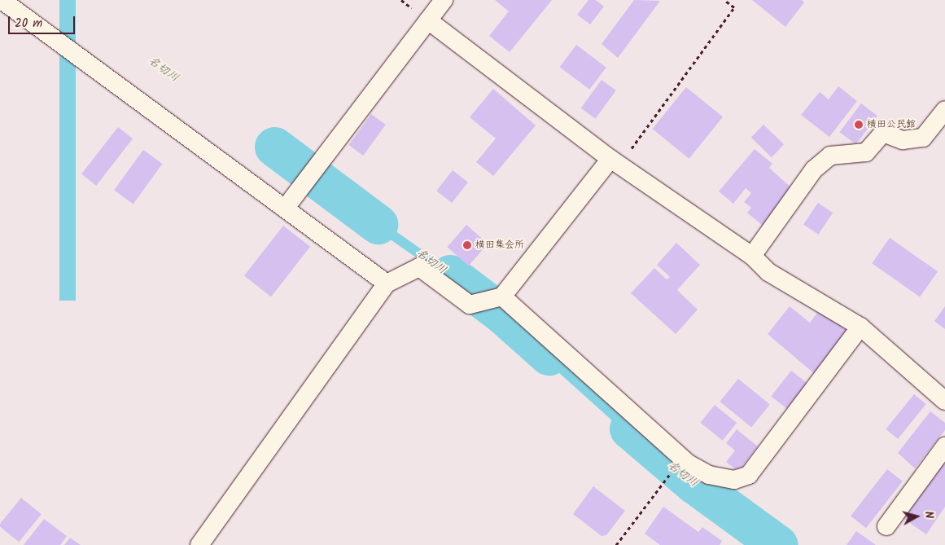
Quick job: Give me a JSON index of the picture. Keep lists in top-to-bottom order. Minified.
{"water":["名切川"],"places":["横田公民館","横田集会所"],"scale_bar":"20 m","north":"right"}
